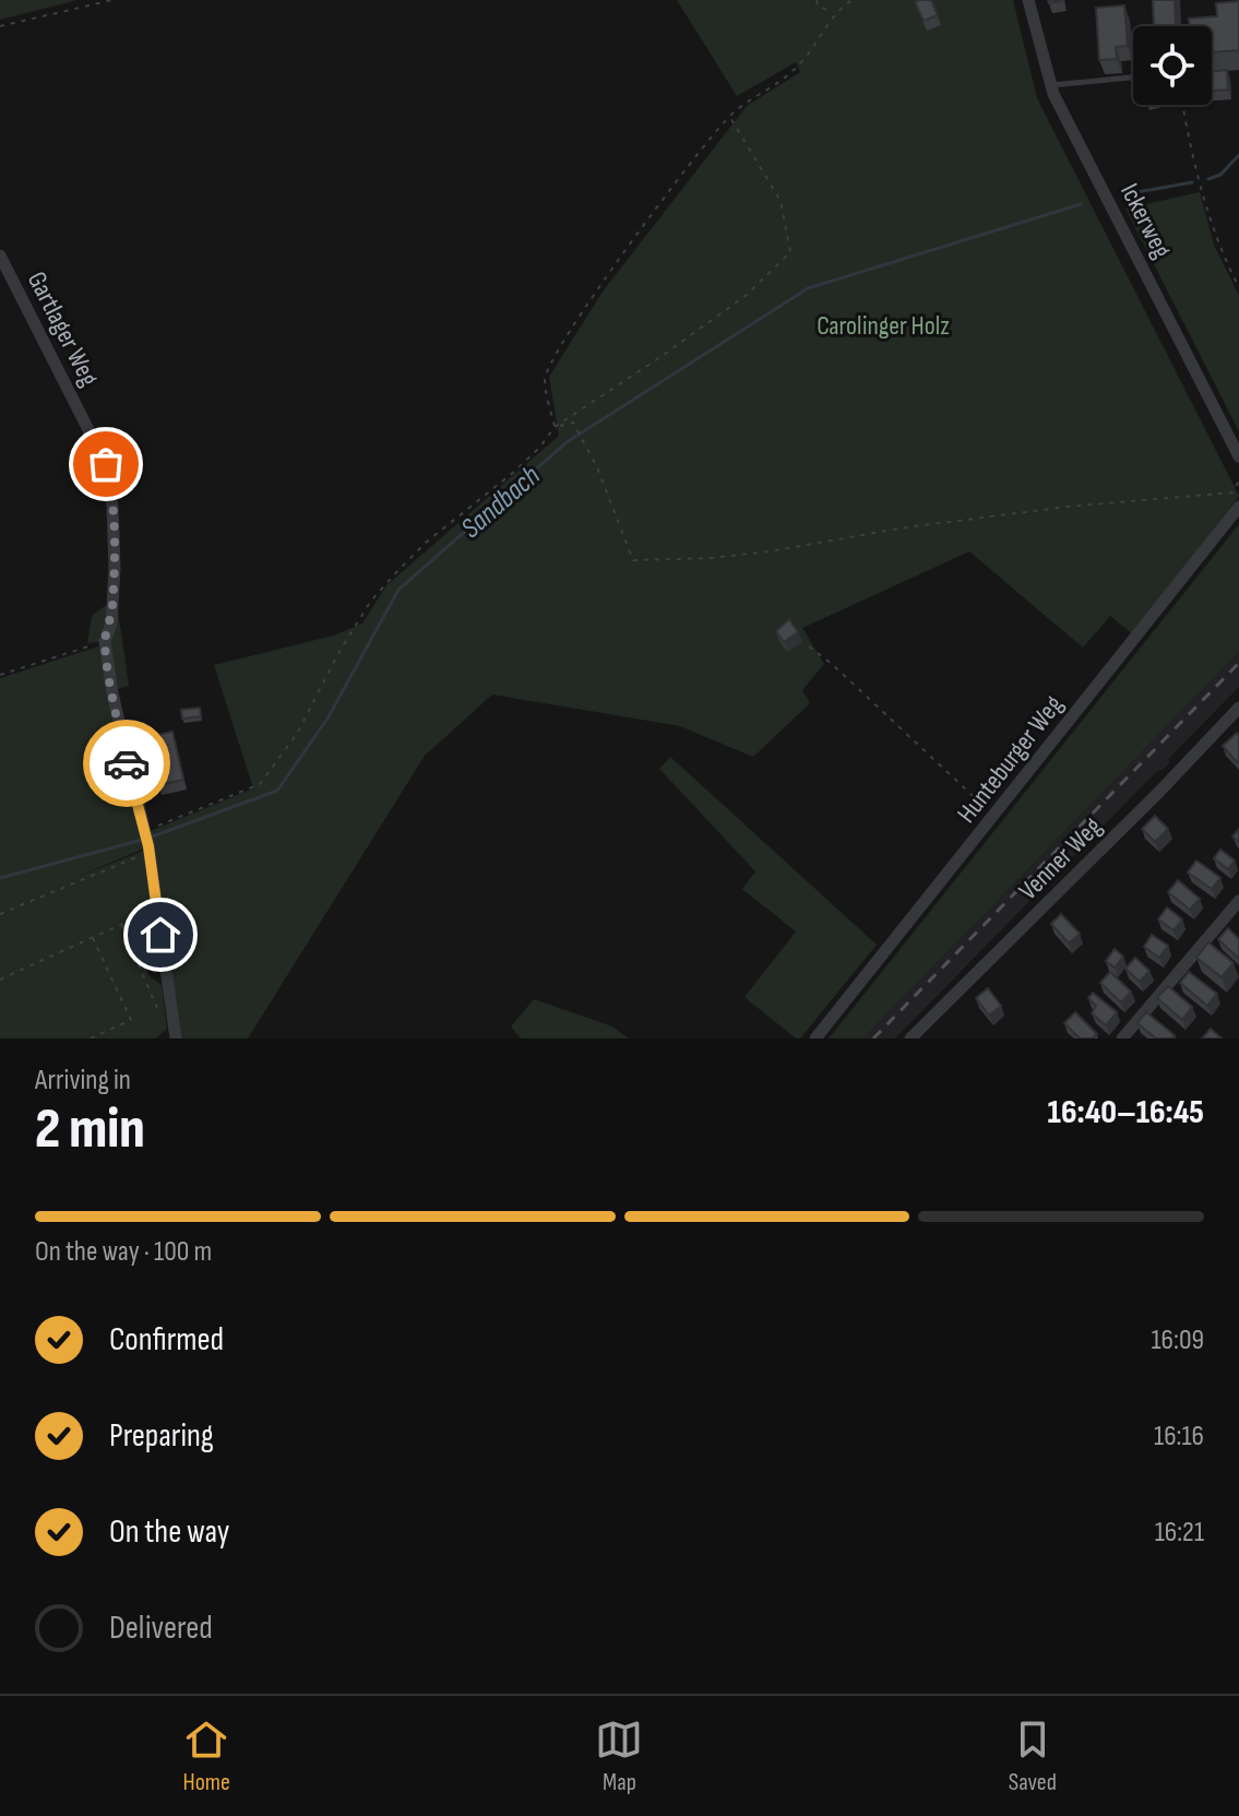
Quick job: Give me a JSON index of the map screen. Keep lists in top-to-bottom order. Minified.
{"streets":{"street":["Ickerweg","Gartlager Weg","Hunteburger Weg","Venner Weg"]},"water":["Sandbach"],"parks":["Carolinger Holz"],"page":{"heading":["2 min","Arriving in","16:40–16:45"],"bar":"On the way · 100 m","list":[["Confirmed","16:09"],["Preparing","16:16"],["On the way","16:21"],"Delivered"],"tabs":["Home","Map","Saved"]}}
